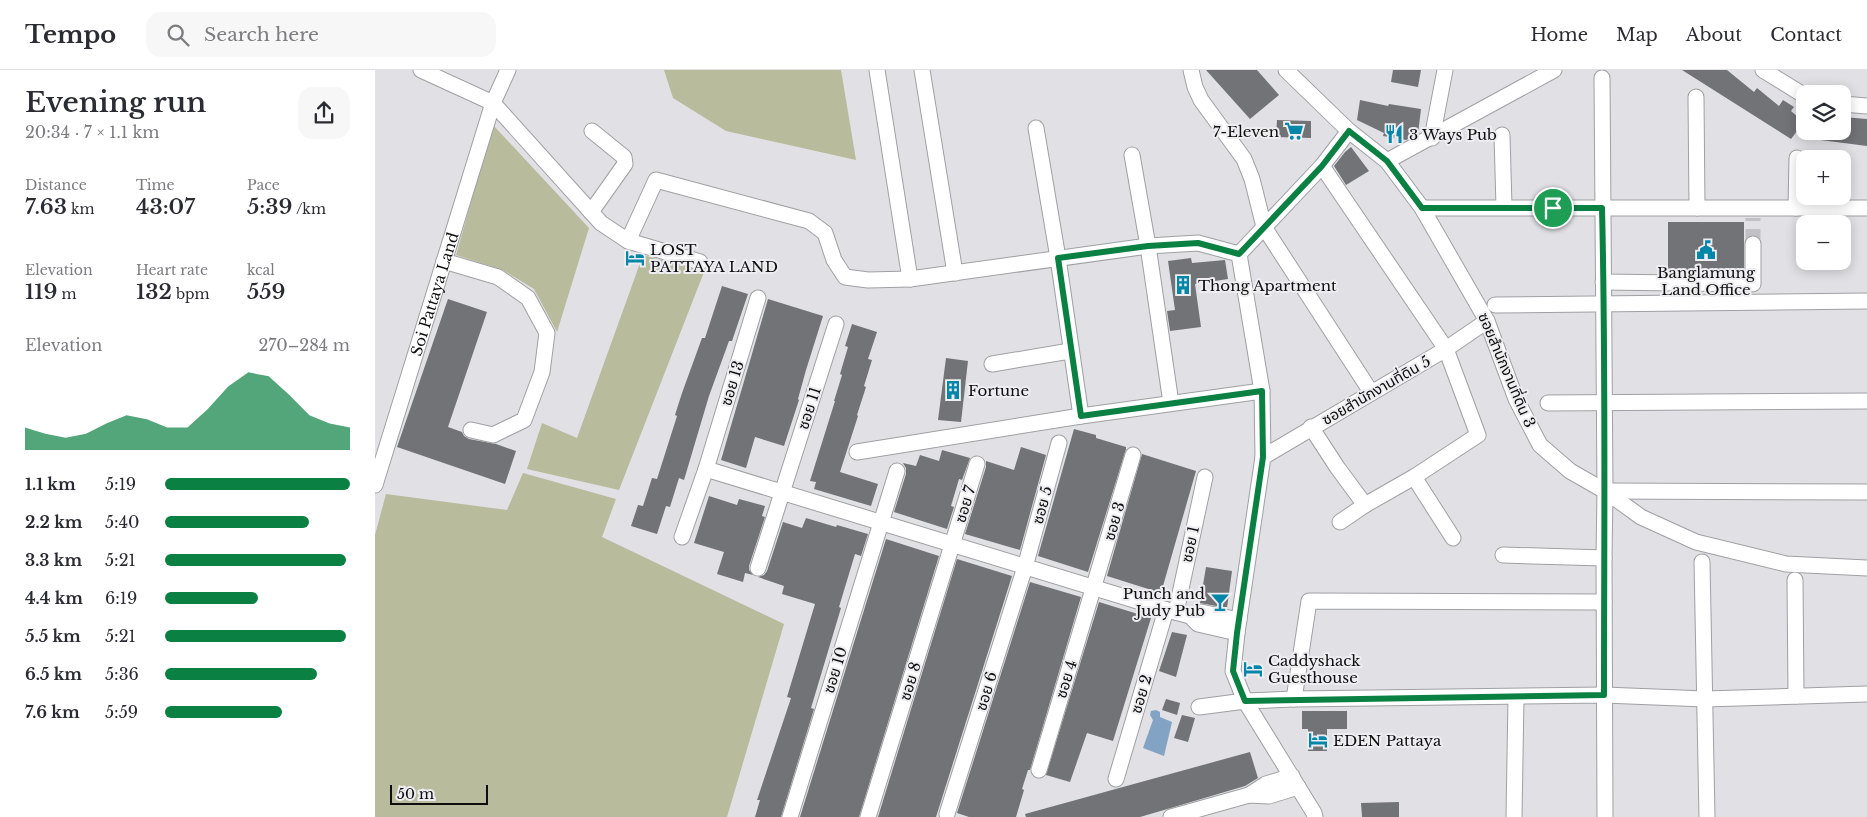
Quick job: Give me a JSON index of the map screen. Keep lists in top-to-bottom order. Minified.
{"streets":{"street":["Soi Pattaya Land","ซอยสำนักงานที่ดิน 3","ซอย 13","ซอยสำนักงานที่ดิน 5","ซอย 11","ซอย 7","ซอย 5","ซอย 3","ซอย 1","ซอย 10","ซอย 4","ซอย 8","ซอย 6","ซอย 2"]},"crossings":[["ซอยสำนักงานที่ดิน 3","ซอยสำนักงานที่ดิน 5"],["ซอย 7","ซอย 8"],["ซอย 5","ซอย 6"],["ซอย 3","ซอย 4"],["ซอย 1","ซอย 2"]],"places":{"supermarket":["7-Eleven"],"restaurant":["3 Ways Pub"],"public building":["Banglamung Land Office"],"hotel":["LOST PATTAYA LAND","Caddyshack Guesthouse","EDEN Pattaya"],"building":["Thong Apartment","Fortune"],"bar":["Punch and Judy Pub"]},"scale_bar":"50 m","page":{"header":"Tempo","search":"Search here","nav":["Home","Map","About","Contact"],"heading":["Evening run","20:34 · 7 × 1.1 km"],"map_buttons":["+","−"],"stats":[["Distance","7.63 km"],["Time","43:07"],["Pace","5:39 /km"],["Elevation","119 m"],["Heart rate","132 bpm"],["kcal","559"]],"chart":["Elevation","270–284 m"],"list":[{"name":"1.1 km","note":"5:19"},{"name":"2.2 km","note":"5:40"},{"name":"3.3 km","note":"5:21"},{"name":"4.4 km","note":"6:19"},{"name":"5.5 km","note":"5:21"},{"name":"6.5 km","note":"5:36"},{"name":"7.6 km","note":"5:59"}],"scale":"50 m"}}
